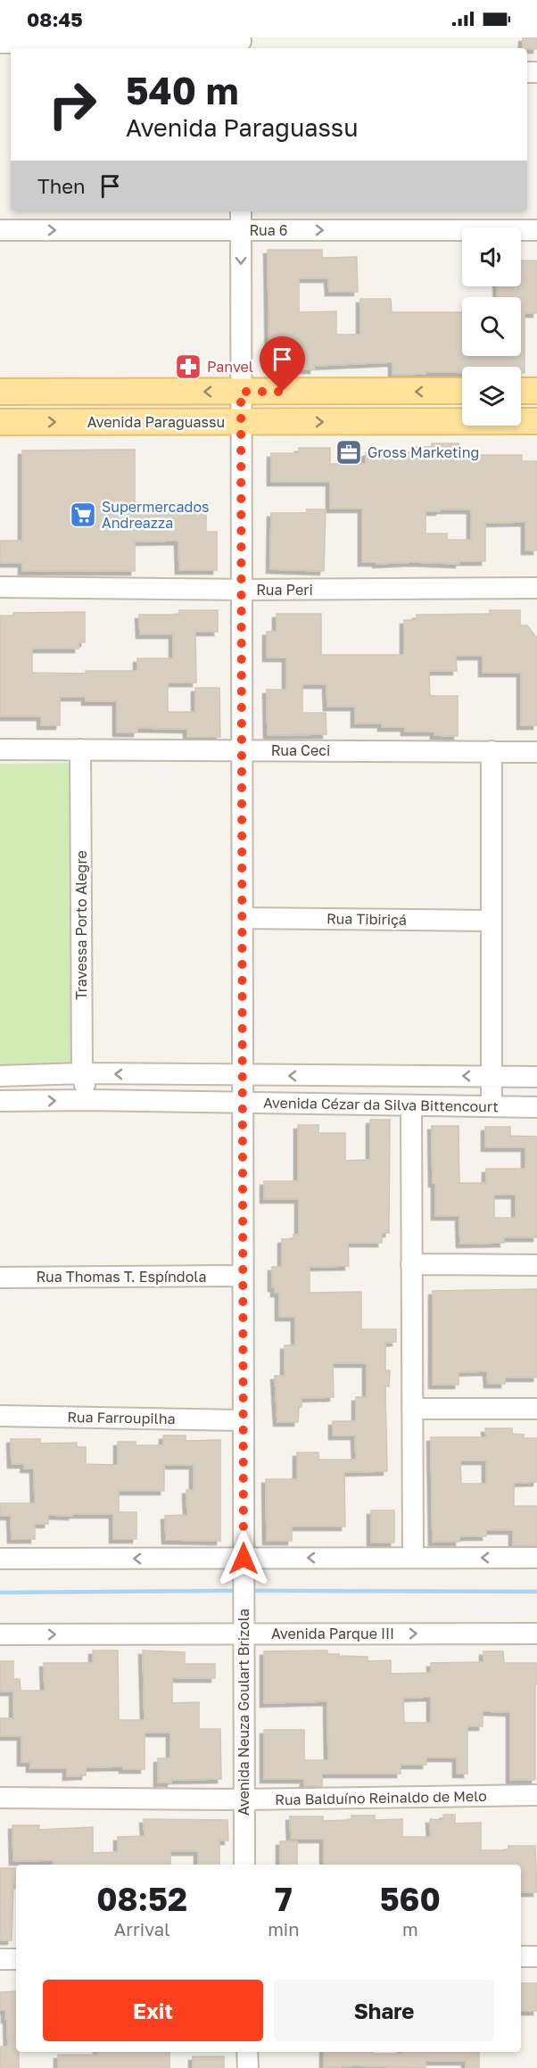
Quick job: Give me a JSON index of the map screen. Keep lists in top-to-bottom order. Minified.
{"streets":{"main road":["Avenida Paraguassu"],"street":["Rua 6","Rua Peri","Rua Ceci","Rua Tibiriçá","Travessa Porto Alegre","Avenida Cézar da Silva Bittencourt","Rua Thomas T. Espíndola","Rua Farroupilha","Avenida Parque III","Avenida Neuza Goulart Brizola","Rua Balduíno Reinaldo de Melo"]},"crossings":[["Rua 6","Avenida Neuza Goulart Brizola"],["Avenida Paraguassu","Avenida Neuza Goulart Brizola"],["Rua Peri","Avenida Neuza Goulart Brizola"],["Rua Ceci","Travessa Porto Alegre"],["Rua Ceci","Avenida Neuza Goulart Brizola"],["Rua Tibiriçá","Avenida Neuza Goulart Brizola"],["Travessa Porto Alegre","Avenida Cézar da Silva Bittencourt"],["Avenida Cézar da Silva Bittencourt","Avenida Neuza Goulart Brizola"],["Rua Thomas T. Espíndola","Avenida Neuza Goulart Brizola"],["Rua Farroupilha","Avenida Neuza Goulart Brizola"],["Avenida Parque III","Avenida Neuza Goulart Brizola"],["Avenida Neuza Goulart Brizola","Rua Balduíno Reinaldo de Melo"]],"one_way":["Rua 6"],"places":{"pharmacy":["Panvel"],"office":["Gross Marketing"],"supermarket":["Supermercados Andreazza"]},"page":{"status":"08:45","turn":["540 m","Avenida Paraguassu"],"then":"Then","eta":["08:52","Arrival","7","min","560","m"],"buttons":["Exit","Share"]}}
